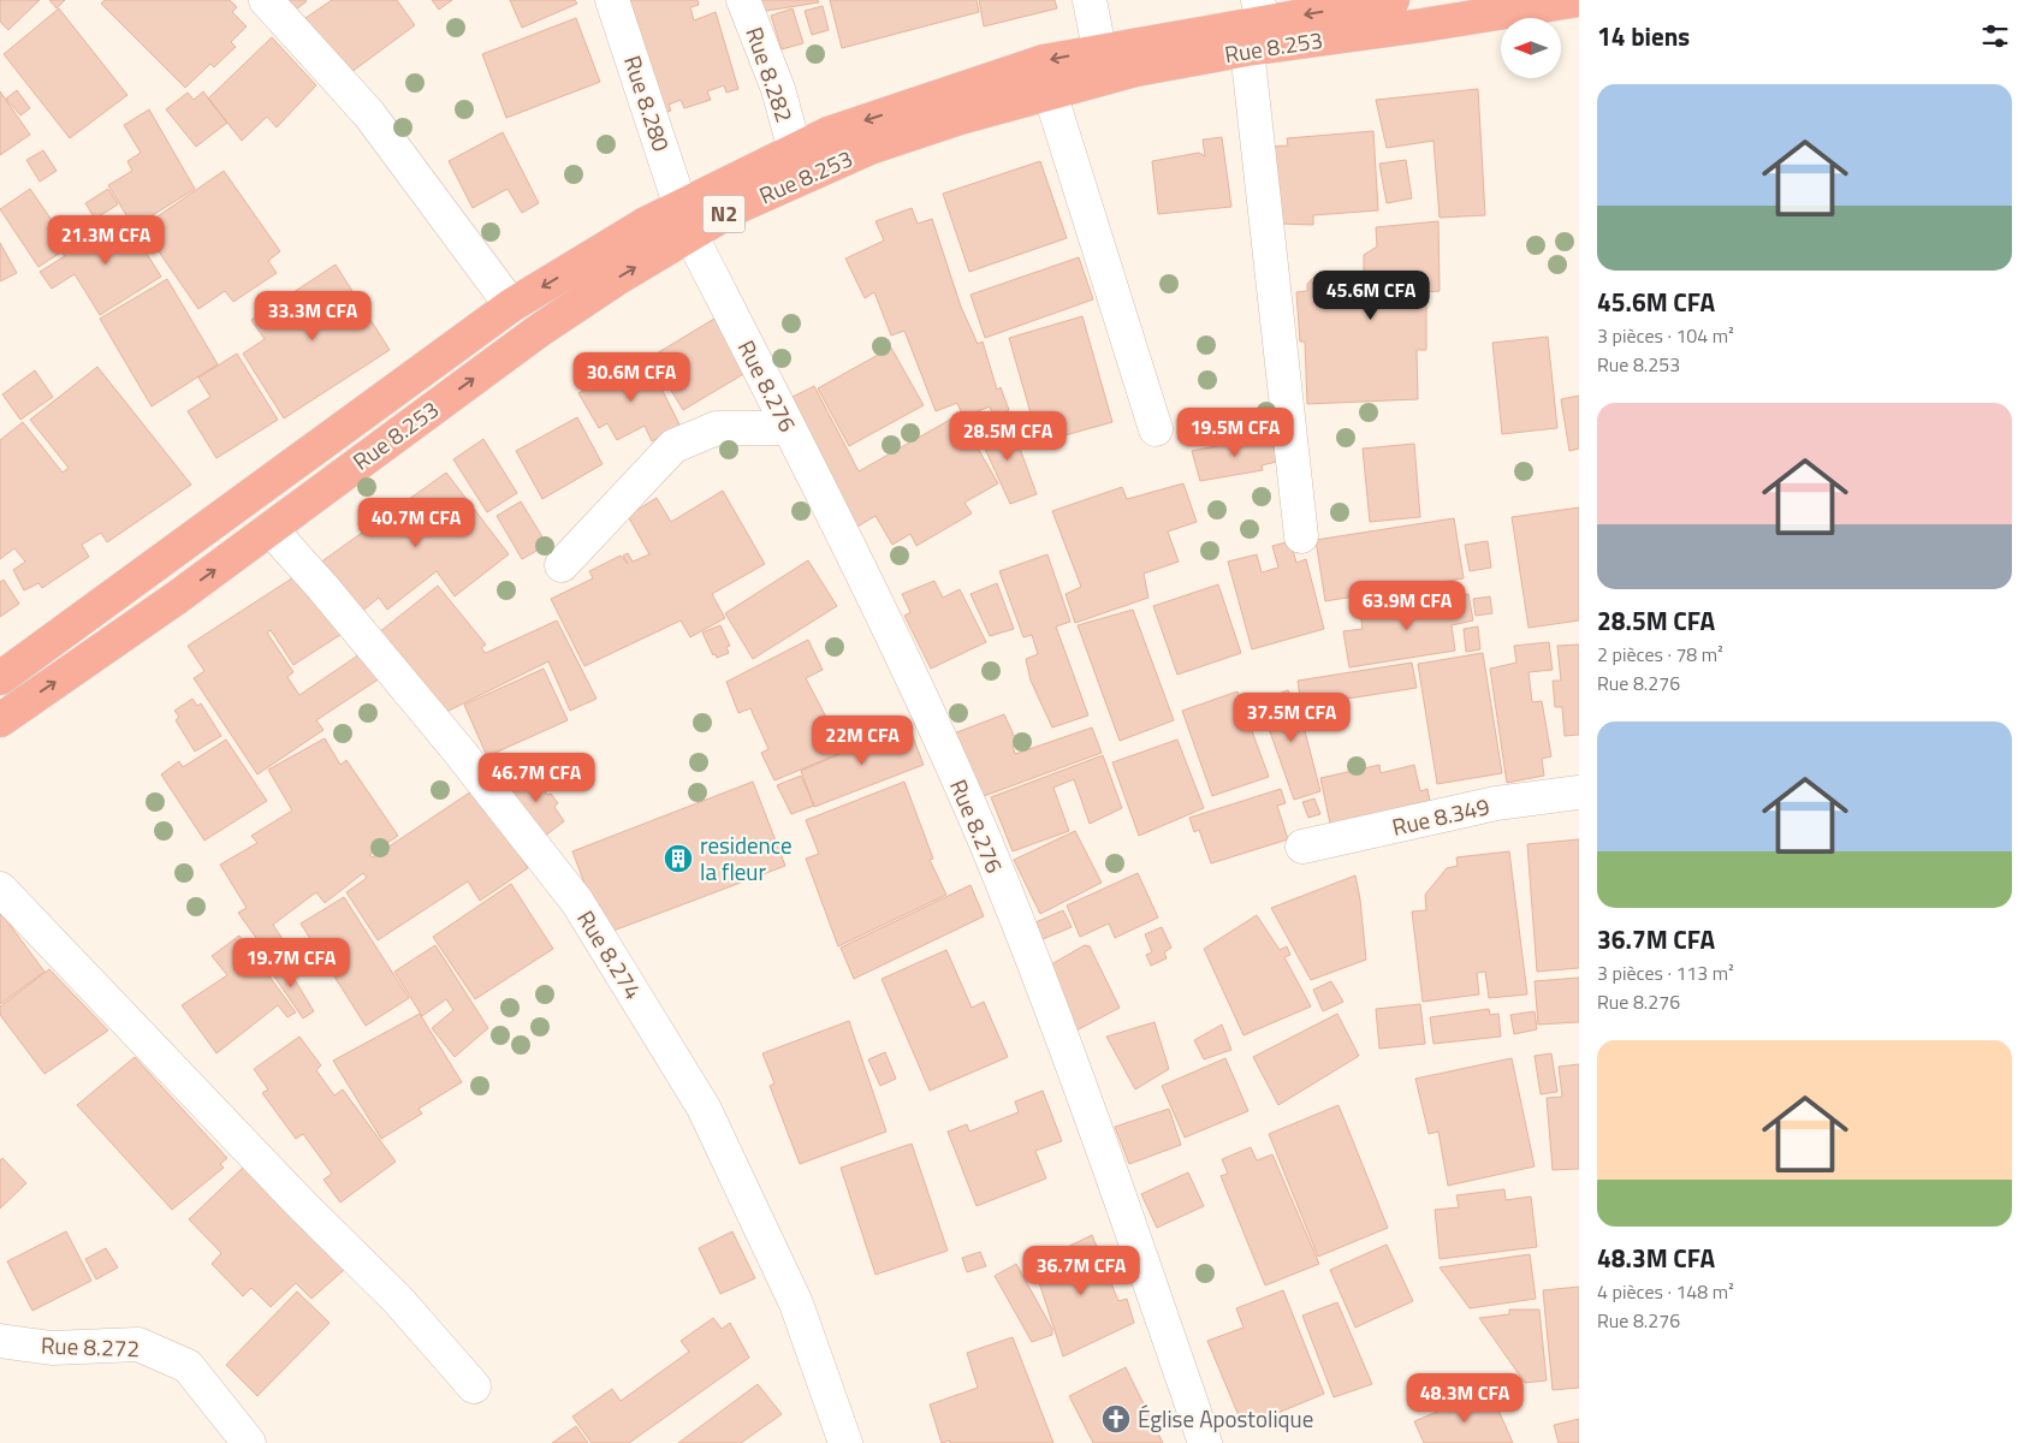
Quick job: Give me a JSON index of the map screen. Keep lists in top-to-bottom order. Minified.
{"streets":{"highway":["Rue 8.253","N2"],"street":["Rue 8.282","Rue 8.280","Rue 8.276","Rue 8.349","Rue 8.274","Rue 8.272"]},"crossings":[["Rue 8.253","Rue 8.282"],["Rue 8.253","Rue 8.280"],["Rue 8.253","Rue 8.276"],["Rue 8.253","Rue 8.274"],["Rue 8.280","Rue 8.276"]],"places":{"building":["residence la fleur"],"church":["Église Apostolique"]},"north":"left","page":{"heading":"14 biens","list":[{"name":"45.6M CFA","note":"3 pièces · 104 m² · Rue 8.253"},{"name":"28.5M CFA","note":"2 pièces · 78 m² · Rue 8.276"},{"name":"36.7M CFA","note":"3 pièces · 113 m² · Rue 8.276"},{"name":"48.3M CFA","note":"4 pièces · 148 m² · Rue 8.276"}],"price":["21.3M CFA","45.6M CFA","33.3M CFA","30.6M CFA","19.5M CFA","28.5M CFA","40.7M CFA","63.9M CFA","37.5M CFA","22M CFA","46.7M CFA","19.7M CFA","36.7M CFA","48.3M CFA"]}}
